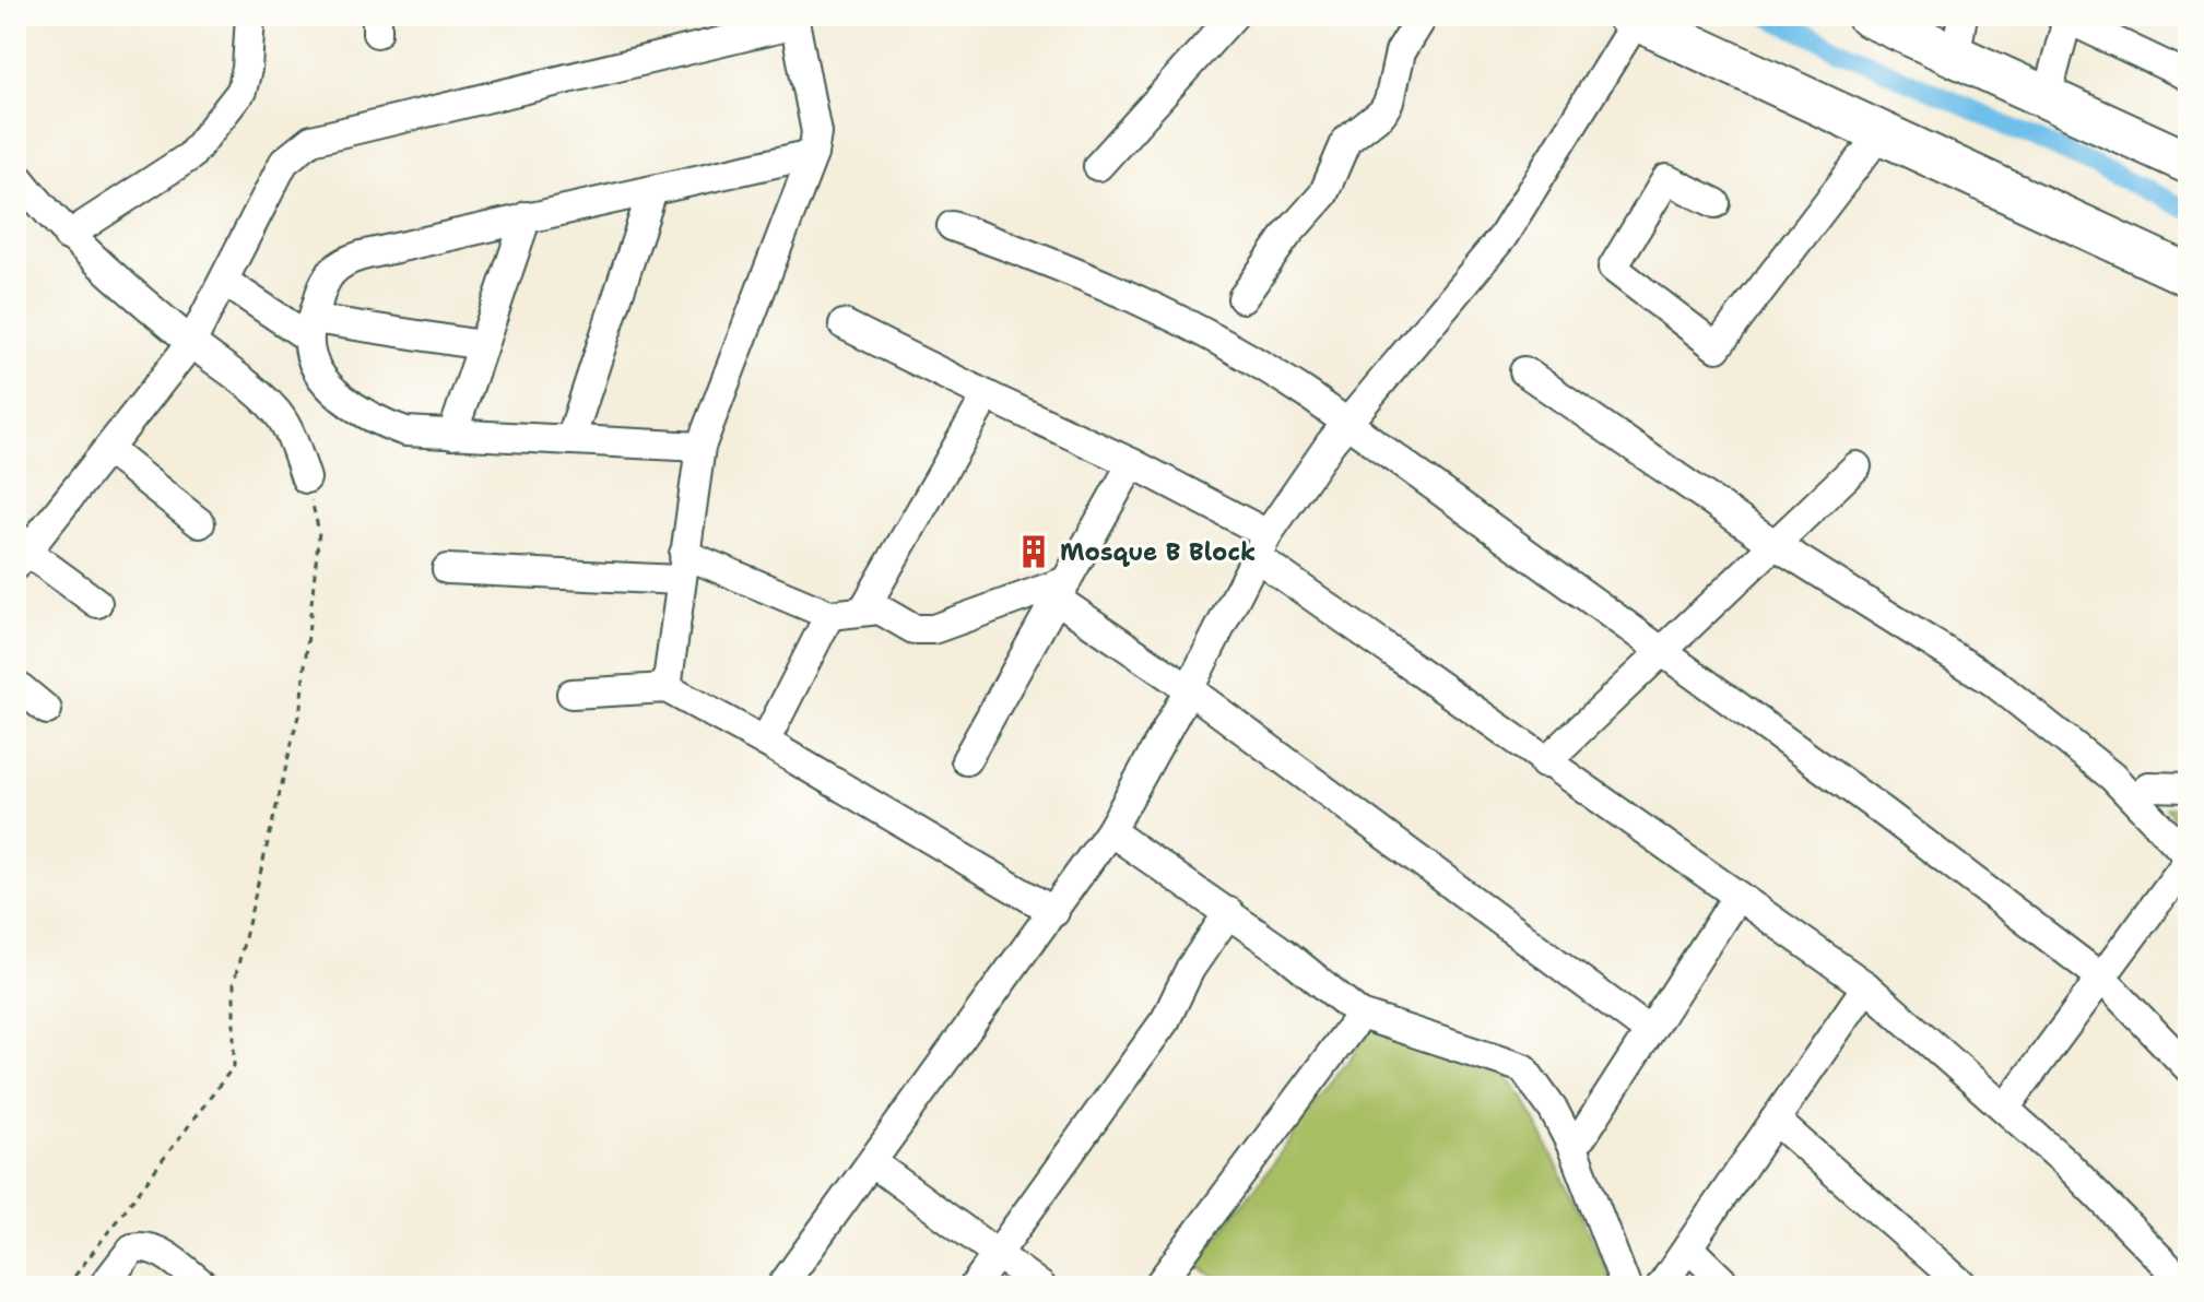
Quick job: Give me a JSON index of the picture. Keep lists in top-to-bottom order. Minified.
{"places":{"building":["Mosque B Block"]}}
